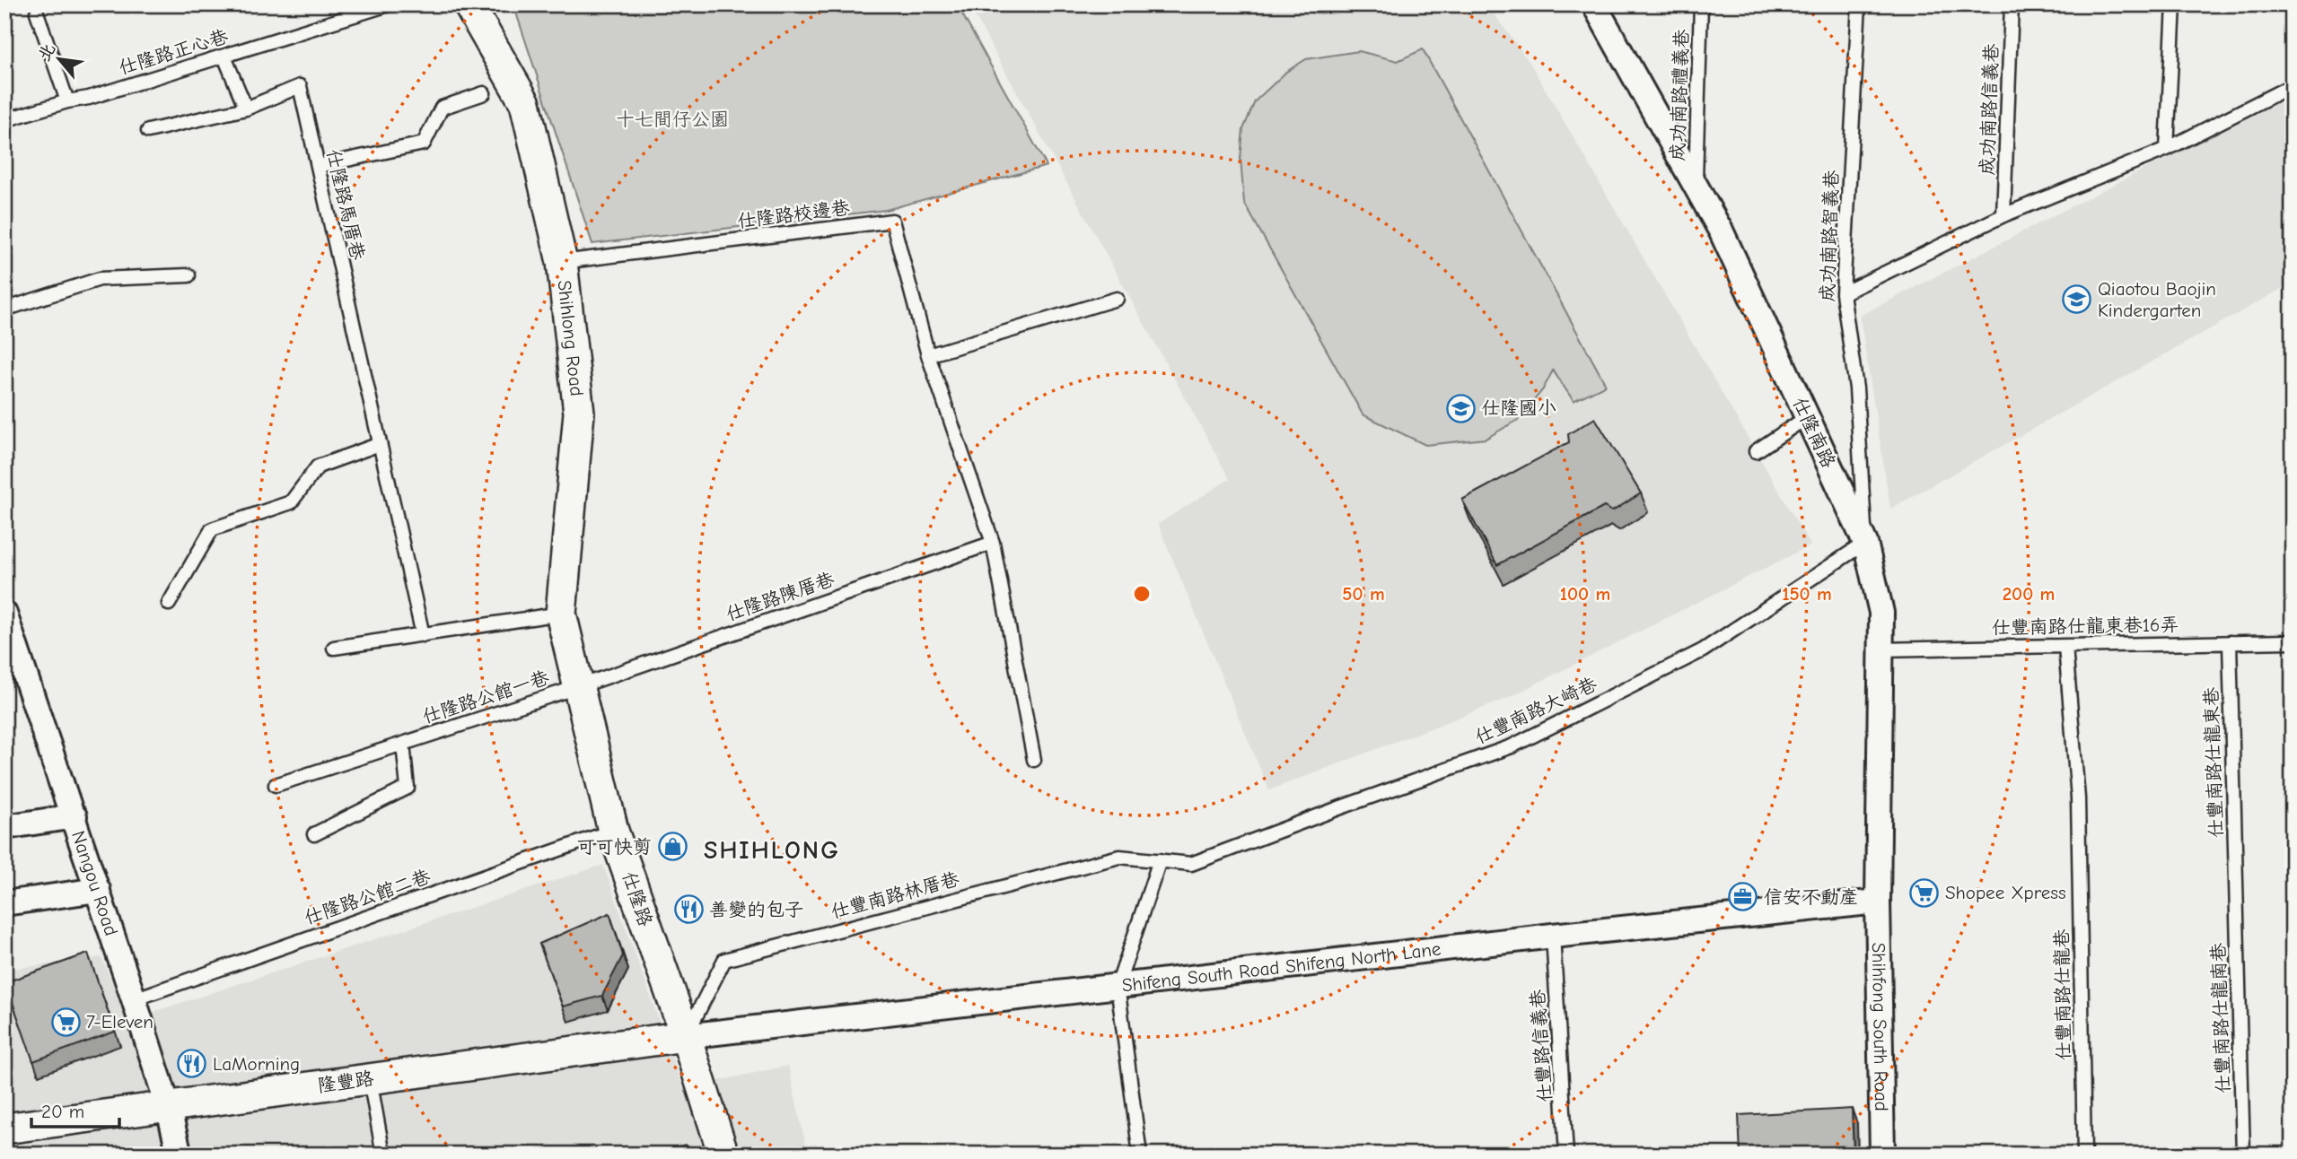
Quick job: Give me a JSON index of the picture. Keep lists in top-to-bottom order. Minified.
{"streets":{"street":["Shihlong Road","仕隆南路","Nangou Road","仕隆路","Shifeng South Road Shifeng North Lane","Shihfong South Road","隆豐路"],"lane":["仕隆路正心巷","成功南路禮義巷","成功南路信義巷","仕隆路馬厝巷","仕隆路校邊巷","成功南路智義巷","仕隆路陳厝巷","仕豐南路仕龍東巷16弄","仕隆路公館一巷","仕豐南路大崎巷","仕豐南路仕龍東巷","仕豐南路林厝巷","仕隆路公館二巷","仕豐南路仕龍巷","仕豐南路仕龍南巷","仕豐路信義巷"]},"crossings":[["成功南路禮義巷","仕隆南路"],["仕隆路校邊巷","Shihlong Road"],["仕隆路校邊巷","仕隆路陳厝巷"],["成功南路智義巷","仕隆南路"],["成功南路智義巷","仕豐南路大崎巷"],["Shihlong Road","仕隆路陳厝巷"],["Shihlong Road","仕隆路公館一巷"],["Shihlong Road","仕隆路"],["仕隆南路","仕豐南路仕龍東巷16弄"],["仕隆南路","仕豐南路大崎巷"],["仕隆南路","Shifeng South Road Shifeng North Lane"],["仕隆南路","Shihfong South Road"],["仕隆路陳厝巷","仕隆路公館一巷"],["仕隆路陳厝巷","仕隆路"],["仕豐南路仕龍東巷16弄","仕豐南路仕龍東巷"],["仕豐南路仕龍東巷16弄","仕豐南路仕龍巷"],["仕隆路公館一巷","仕隆路"],["仕豐南路大崎巷","仕豐南路林厝巷"],["仕豐南路仕龍東巷","仕豐南路仕龍南巷"],["Nangou Road","仕隆路公館二巷"],["Nangou Road","隆豐路"],["仕豐南路林厝巷","仕隆路"],["仕豐南路林厝巷","Shifeng South Road Shifeng North Lane"],["仕豐南路林厝巷","隆豐路"],["仕隆路公館二巷","仕隆路"],["仕隆路","Shifeng South Road Shifeng North Lane"],["仕隆路","隆豐路"],["Shifeng South Road Shifeng North Lane","Shihfong South Road"],["Shifeng South Road Shifeng North Lane","仕豐路信義巷"],["Shifeng South Road Shifeng North Lane","隆豐路"]],"districts":["SHIHLONG"],"parks":["十七間仔公園"],"places":{"school or university":["Qiaotou Baojin Kindergarten","仕隆國小"],"shop":["可可快剪"],"supermarket":["Shopee Xpress","7-Eleven"],"office":["信安不動產"],"restaurant":["善變的包子","LaMorning"]},"scale_bar":"20 m","north":"top left","rings":["50 m","100 m","150 m","200 m"]}
